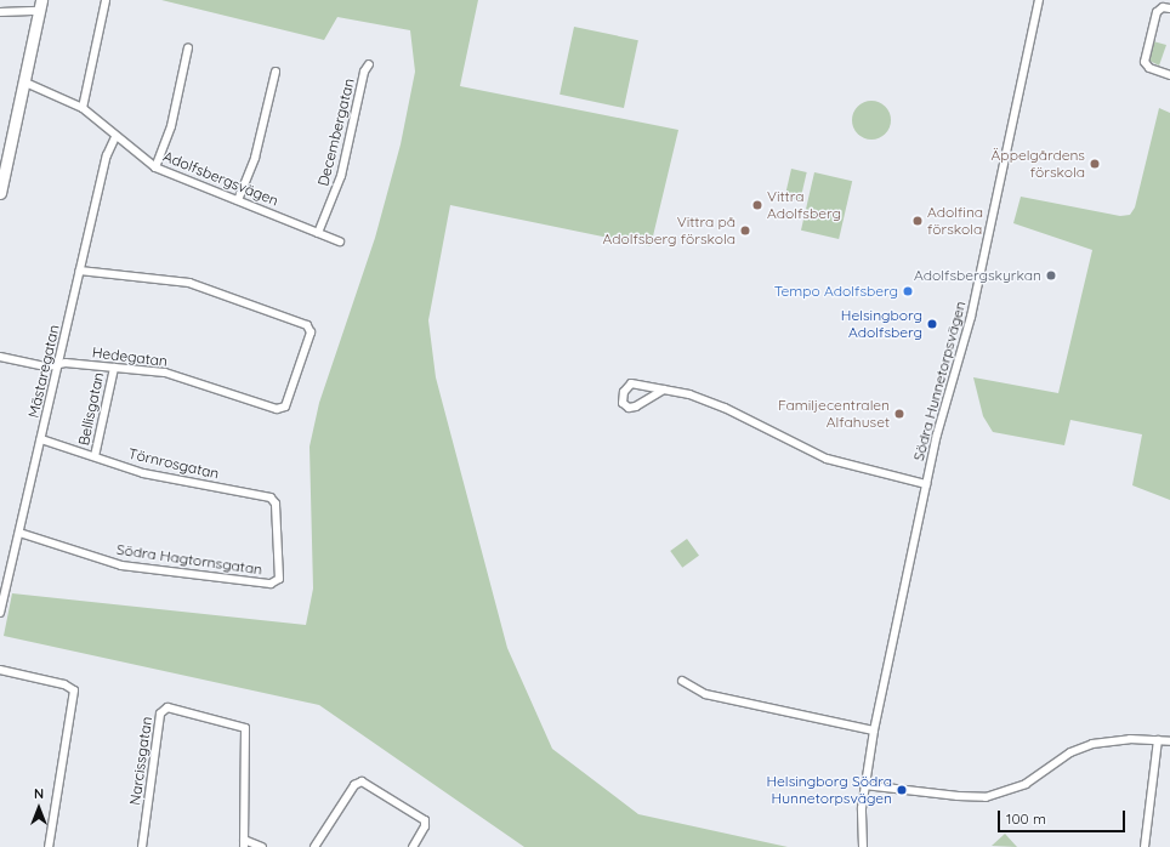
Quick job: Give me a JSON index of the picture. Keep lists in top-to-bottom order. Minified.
{"streets":{"street":["Decembergatan","Adolfsbergsvägen","Hedegatan","Mästaregatan","Södra Hunnetorpsvägen","Bellisgatan","Törnrosgatan","Södra Hagtornsgatan","Narcissgatan"]},"crossings":[["Decembergatan","Adolfsbergsvägen"],["Adolfsbergsvägen","Mästaregatan"],["Hedegatan","Mästaregatan"],["Hedegatan","Bellisgatan"],["Mästaregatan","Törnrosgatan"],["Mästaregatan","Södra Hagtornsgatan"],["Bellisgatan","Törnrosgatan"],["Törnrosgatan","Södra Hagtornsgatan"]],"places":["Äppelgårdens förskola","Vittra Adolfsberg","Adolfina förskola","Vittra på Adolfsberg förskola","Adolfsbergskyrkan","Tempo Adolfsberg","Helsingborg Adolfsberg","Familjecentralen Alfahuset","Helsingborg Södra Hunnetorpsvägen"],"scale_bar":"100 m","north":"top"}
